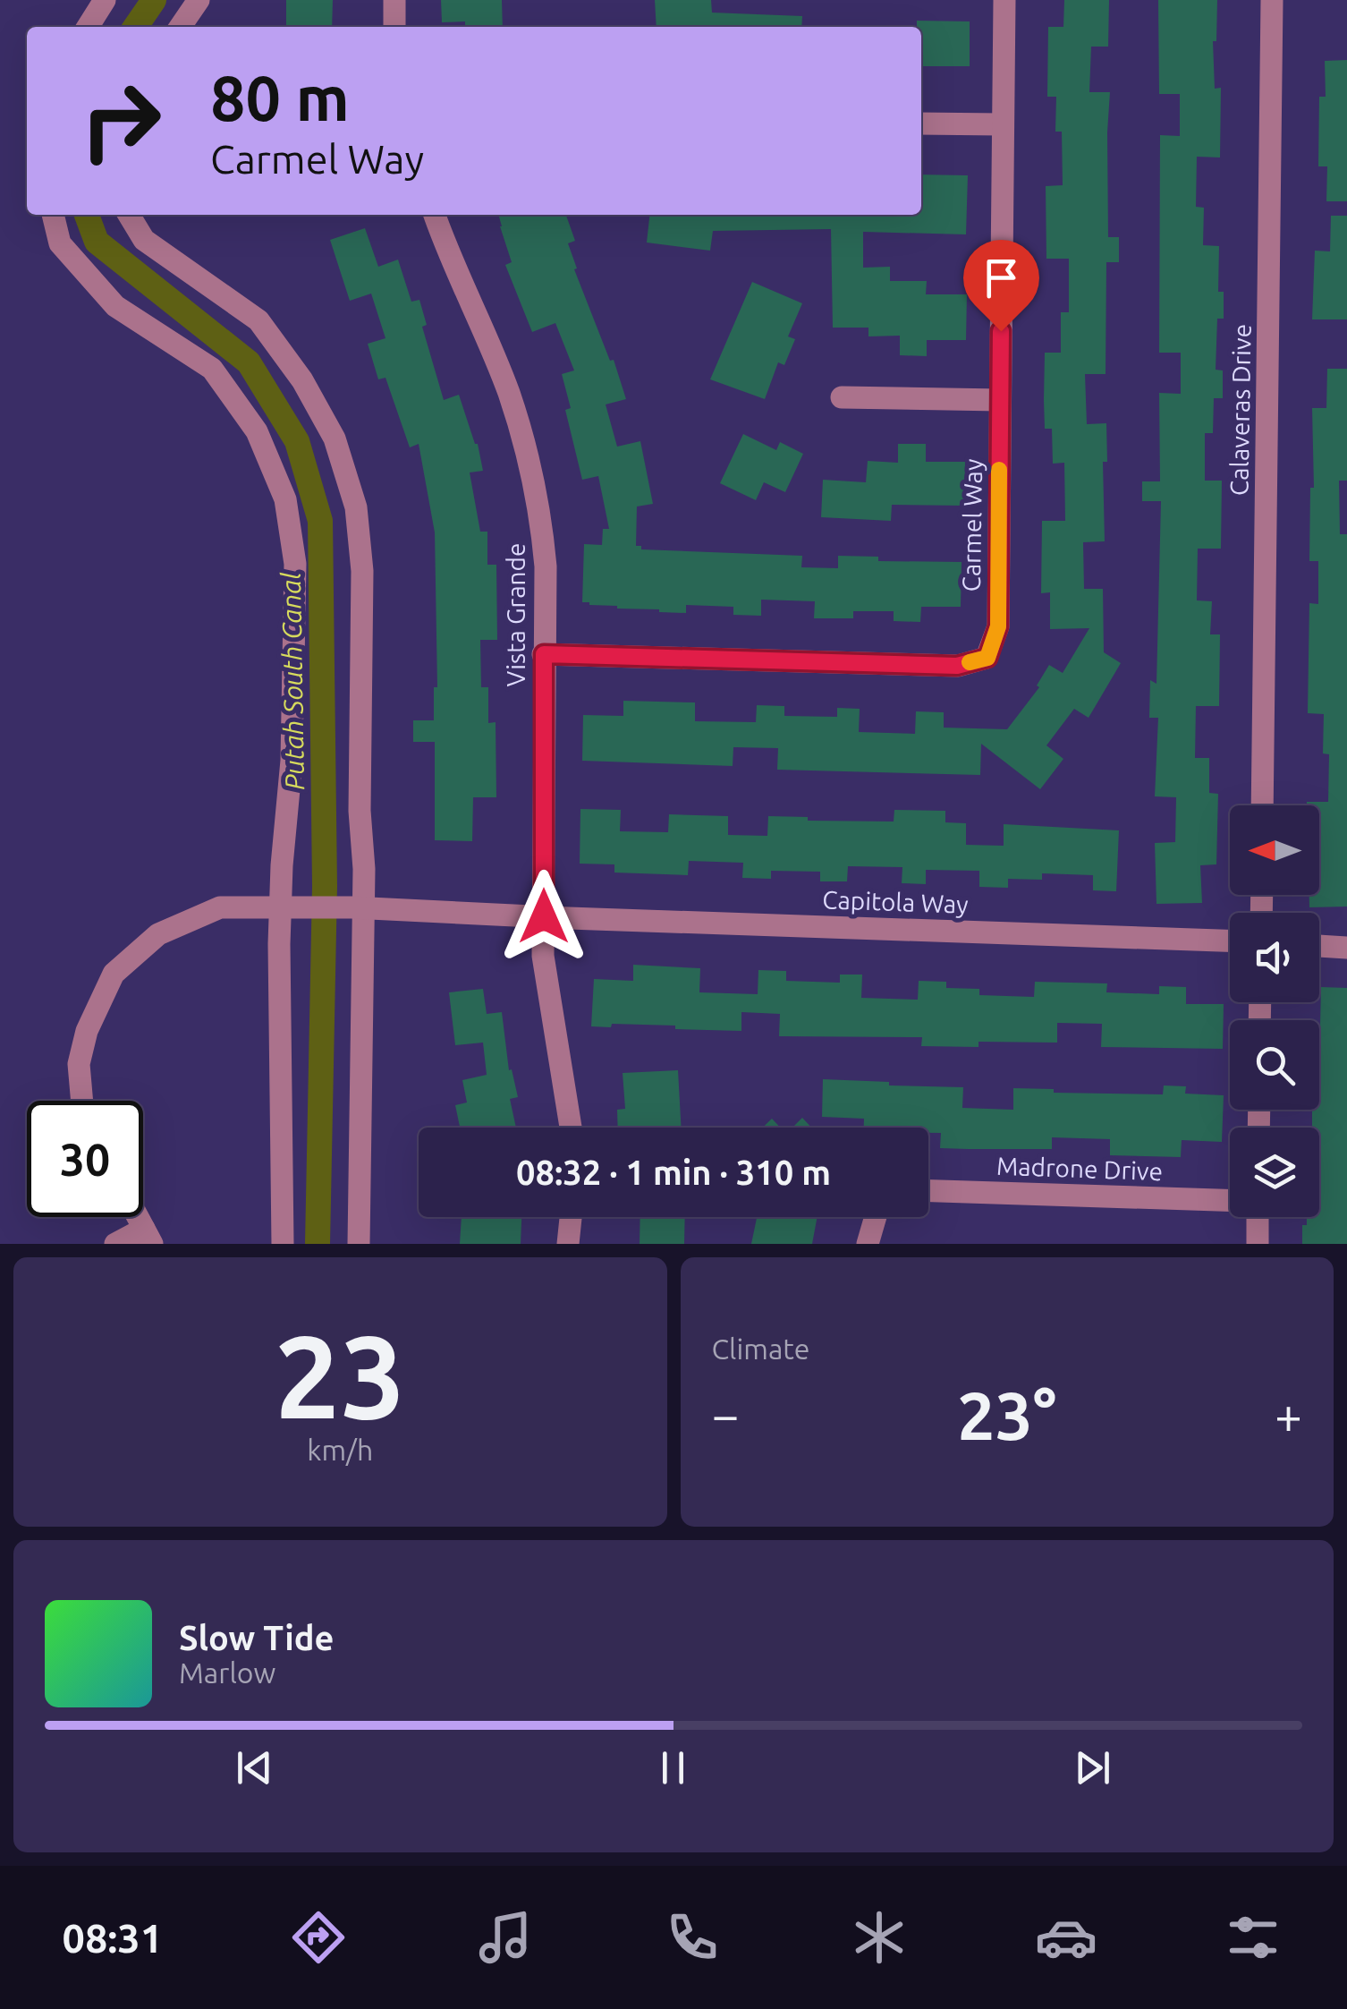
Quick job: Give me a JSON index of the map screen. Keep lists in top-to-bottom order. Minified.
{"streets":{"street":["Calaveras Drive","Carmel Way","Vista Grande","Capitola Way","Madrone Drive"]},"crossings":[["Carmel Way","Vista Grande"],["Vista Grande","Capitola Way"]],"water":["Putah South Canal"],"north":"left","page":{"turn":["80 m","Carmel Way"],"limit":"30","trip":"08:32 · 1 min · 310 m","tile":[["23","km/h"],"Climate"],"heat":["−","23°","+"],"song":["Slow Tide","Marlow"],"tabs":"08:31"}}
